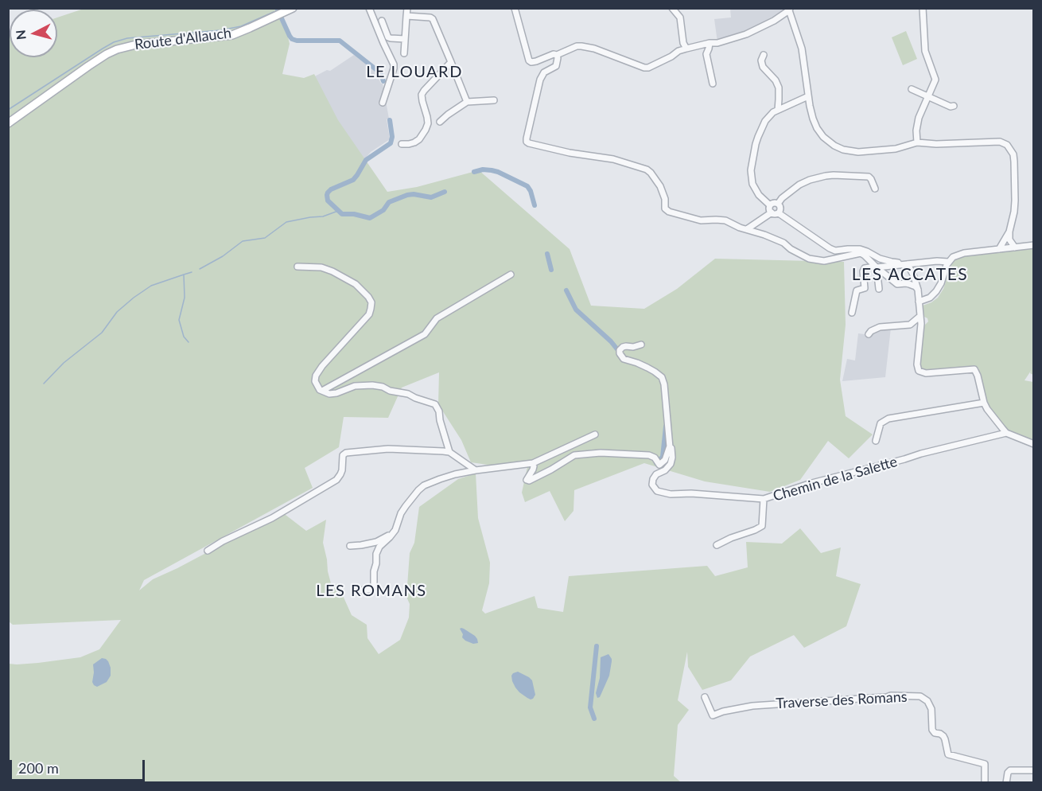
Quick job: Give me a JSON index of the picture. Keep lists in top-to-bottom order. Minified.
{"streets":{"main road":["Route d'Allauch"],"street":["Chemin de la Salette","Traverse des Romans"]},"districts":["LE LOUARD","LES ACCATES","LES ROMANS"],"scale_bar":"200 m","north":"left"}
